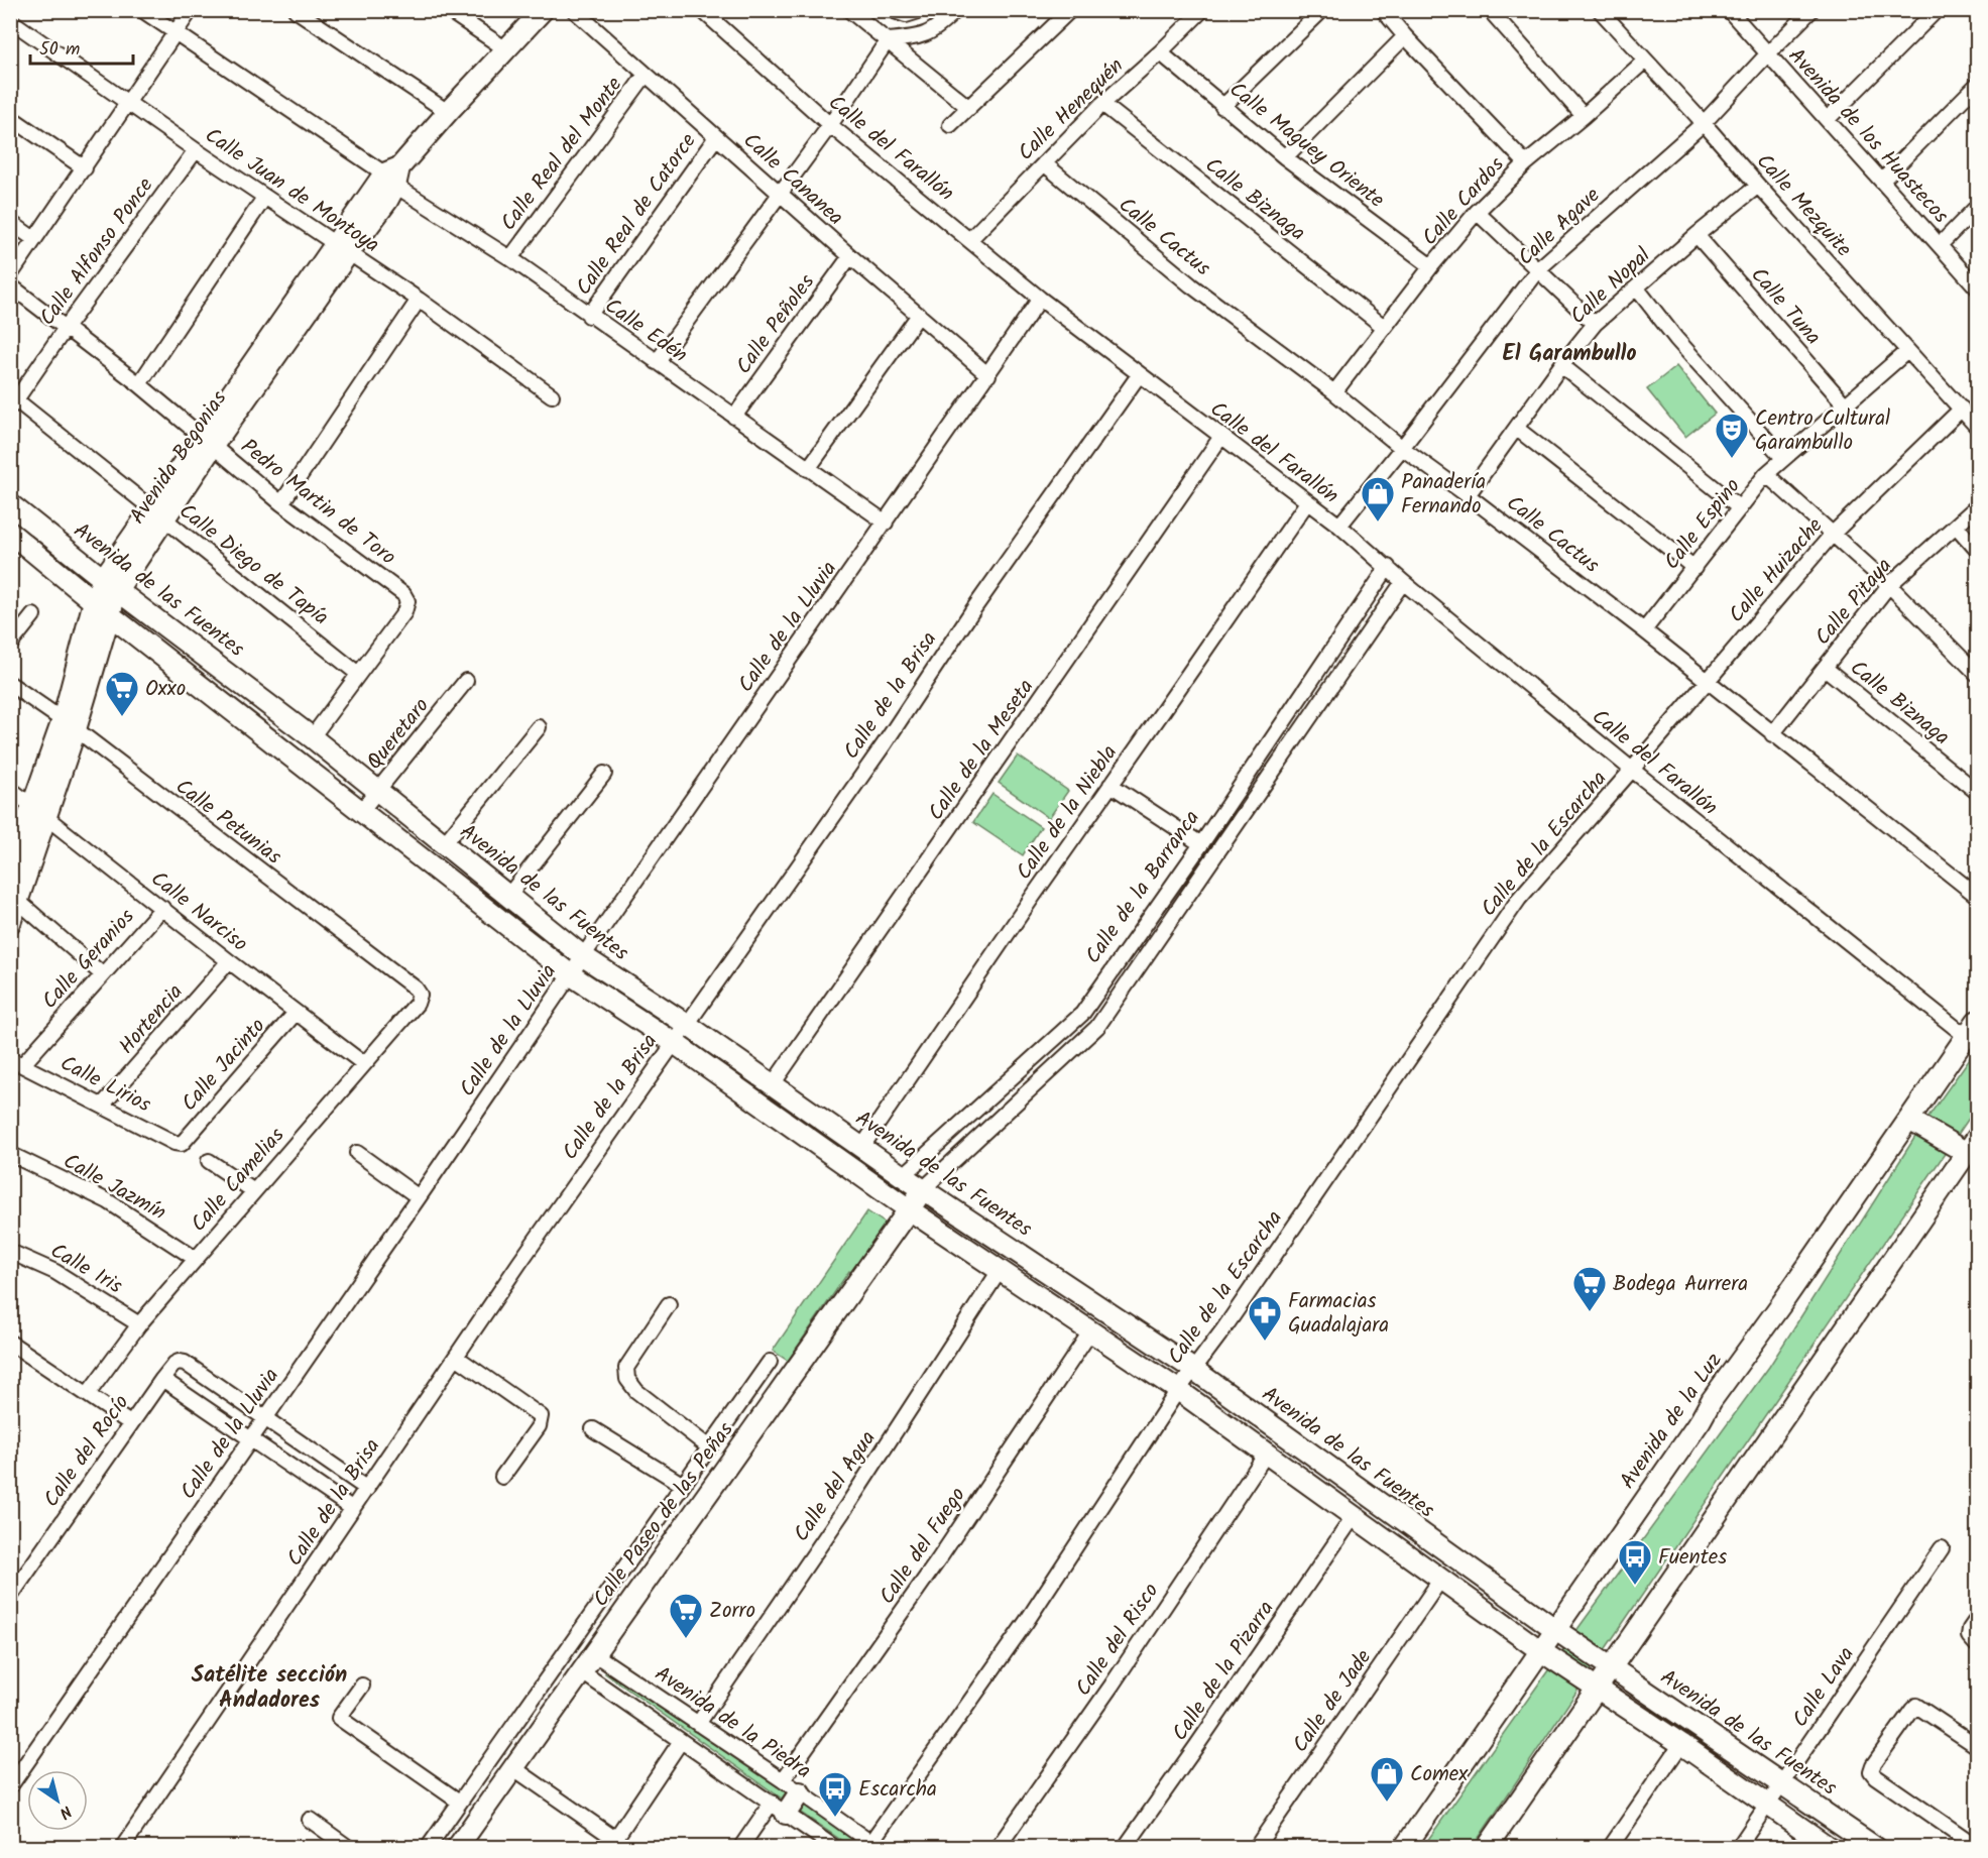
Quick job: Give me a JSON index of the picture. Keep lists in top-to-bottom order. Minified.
{"streets":{"main road":["Avenida Begonias","Avenida de las Fuentes","Calle de la Barranca","Avenida de la Luz","Calle Paseo de las Peñas"],"street":["Calle Henequén","Avenida de los Huastecos","Calle Maguey Oriente","Calle del Farallón","Calle Real del Monte","Calle Cananea","Calle Juan de Montoya","Calle Biznaga","Calle Cardos","Calle Mezquite","Calle Real de Catorce","Calle Agave","Calle Cactus","Calle Alfonso Ponce","Calle Nopal","Calle Tuna","Calle Peñoles","Calle Edén","Pedro Martin de Toro","Calle Espino","Calle Diego de Tapía","Calle Huizache","Calle Pitaya","Calle de la Lluvia","Calle de la Brisa","Queretaro","Calle de la Meseta","Calle de la Niebla","Calle Petunias","Calle de la Escarcha","Calle Narciso","Calle Geranios","Hortencia","Calle Jacinto","Calle Lirios","Calle Camelias","Calle Jazmín","Calle Iris","Calle del Rocío","Calle del Agua","Calle del Fuego","Calle del Risco","Calle de la Pizarra","Calle Lava","Calle de Jade","Avenida de la Piedra"]},"crossings":[["Calle Henequén","Calle Maguey Oriente"],["Calle Henequén","Calle del Farallón"],["Calle Henequén","Calle Biznaga"],["Calle Henequén","Calle Cactus"],["Avenida de los Huastecos","Calle Agave"],["Calle Maguey Oriente","Calle Cardos"],["Calle del Farallón","Calle Agave"],["Calle del Farallón","Calle Huizache"],["Calle del Farallón","Calle de la Lluvia"],["Calle del Farallón","Calle de la Brisa"],["Calle del Farallón","Calle de la Meseta"],["Calle del Farallón","Calle de la Niebla"],["Calle del Farallón","Calle de la Escarcha"],["Calle del Farallón","Calle de la Barranca"],["Calle del Farallón","Avenida de la Luz"],["Calle Real del Monte","Calle Cananea"],["Calle Real del Monte","Calle Edén"],["Calle Cananea","Calle Real de Catorce"],["Calle Cananea","Calle Peñoles"],["Calle Cananea","Calle de la Lluvia"],["Calle Juan de Montoya","Calle Alfonso Ponce"],["Calle Juan de Montoya","Avenida Begonias"],["Calle Biznaga","Calle Cardos"],["Calle Biznaga","Calle Pitaya"],["Calle Cardos","Calle Mezquite"],["Calle Cardos","Calle Cactus"],["Calle Mezquite","Calle Agave"],["Calle Mezquite","Calle Nopal"],["Calle Mezquite","Calle Espino"],["Calle Mezquite","Calle Huizache"],["Calle Real de Catorce","Calle Edén"],["Calle Agave","Calle Cactus"],["Calle Cactus","Calle Nopal"],["Calle Cactus","Calle Espino"],["Calle Cactus","Calle Huizache"],["Calle Cactus","Calle Pitaya"],["Calle Alfonso Ponce","Pedro Martin de Toro"],["Calle Alfonso Ponce","Calle Diego de Tapía"],["Calle Nopal","Calle Tuna"],["Calle Tuna","Calle Espino"],["Calle Peñoles","Calle Edén"],["Calle Edén","Avenida Begonias"],["Calle Edén","Calle de la Lluvia"],["Avenida Begonias","Pedro Martin de Toro"],["Avenida Begonias","Calle Diego de Tapía"],["Avenida Begonias","Avenida de las Fuentes"],["Avenida Begonias","Calle Petunias"],["Avenida Begonias","Calle Narciso"],["Pedro Martin de Toro","Calle Diego de Tapía"],["Calle Huizache","Calle de la Escarcha"],["Avenida de las Fuentes","Calle de la Lluvia"],["Avenida de las Fuentes","Calle de la Brisa"],["Avenida de las Fuentes","Queretaro"],["Avenida de las Fuentes","Calle de la Meseta"],["Avenida de las Fuentes","Calle de la Niebla"],["Avenida de las Fuentes","Calle de la Escarcha"],["Avenida de las Fuentes","Calle de la Barranca"],["Avenida de las Fuentes","Avenida de la Luz"],["Avenida de las Fuentes","Calle Lava"],["Calle de la Lluvia","Calle del Rocío"],["Calle Petunias","Calle Camelias"],["Calle de la Escarcha","Avenida de la Piedra"],["Calle de la Barranca","Calle Paseo de las Peñas"],["Calle Narciso","Calle Geranios"],["Calle Narciso","Hortencia"],["Calle Narciso","Calle Jacinto"],["Calle Narciso","Calle Camelias"],["Calle Geranios","Calle Lirios"],["Hortencia","Calle Lirios"],["Calle Jacinto","Calle Lirios"],["Calle Camelias","Calle Jazmín"],["Calle Camelias","Calle Iris"],["Calle del Agua","Avenida de la Piedra"],["Calle Paseo de las Peñas","Avenida de la Piedra"],["Calle del Fuego","Avenida de la Piedra"]],"districts":["El Garambullo","Satélite sección Andadores"],"places":{"theatre":["Centro Cultural Garambullo"],"shop":["Panadería Fernando","Comex"],"supermarket":["Oxxo","Bodega Aurrera","Zorro"],"pharmacy":["Farmacias Guadalajara"],"bus stop":["Fuentes","Escarcha"]},"scale_bar":"50 m","north":"bottom right"}
